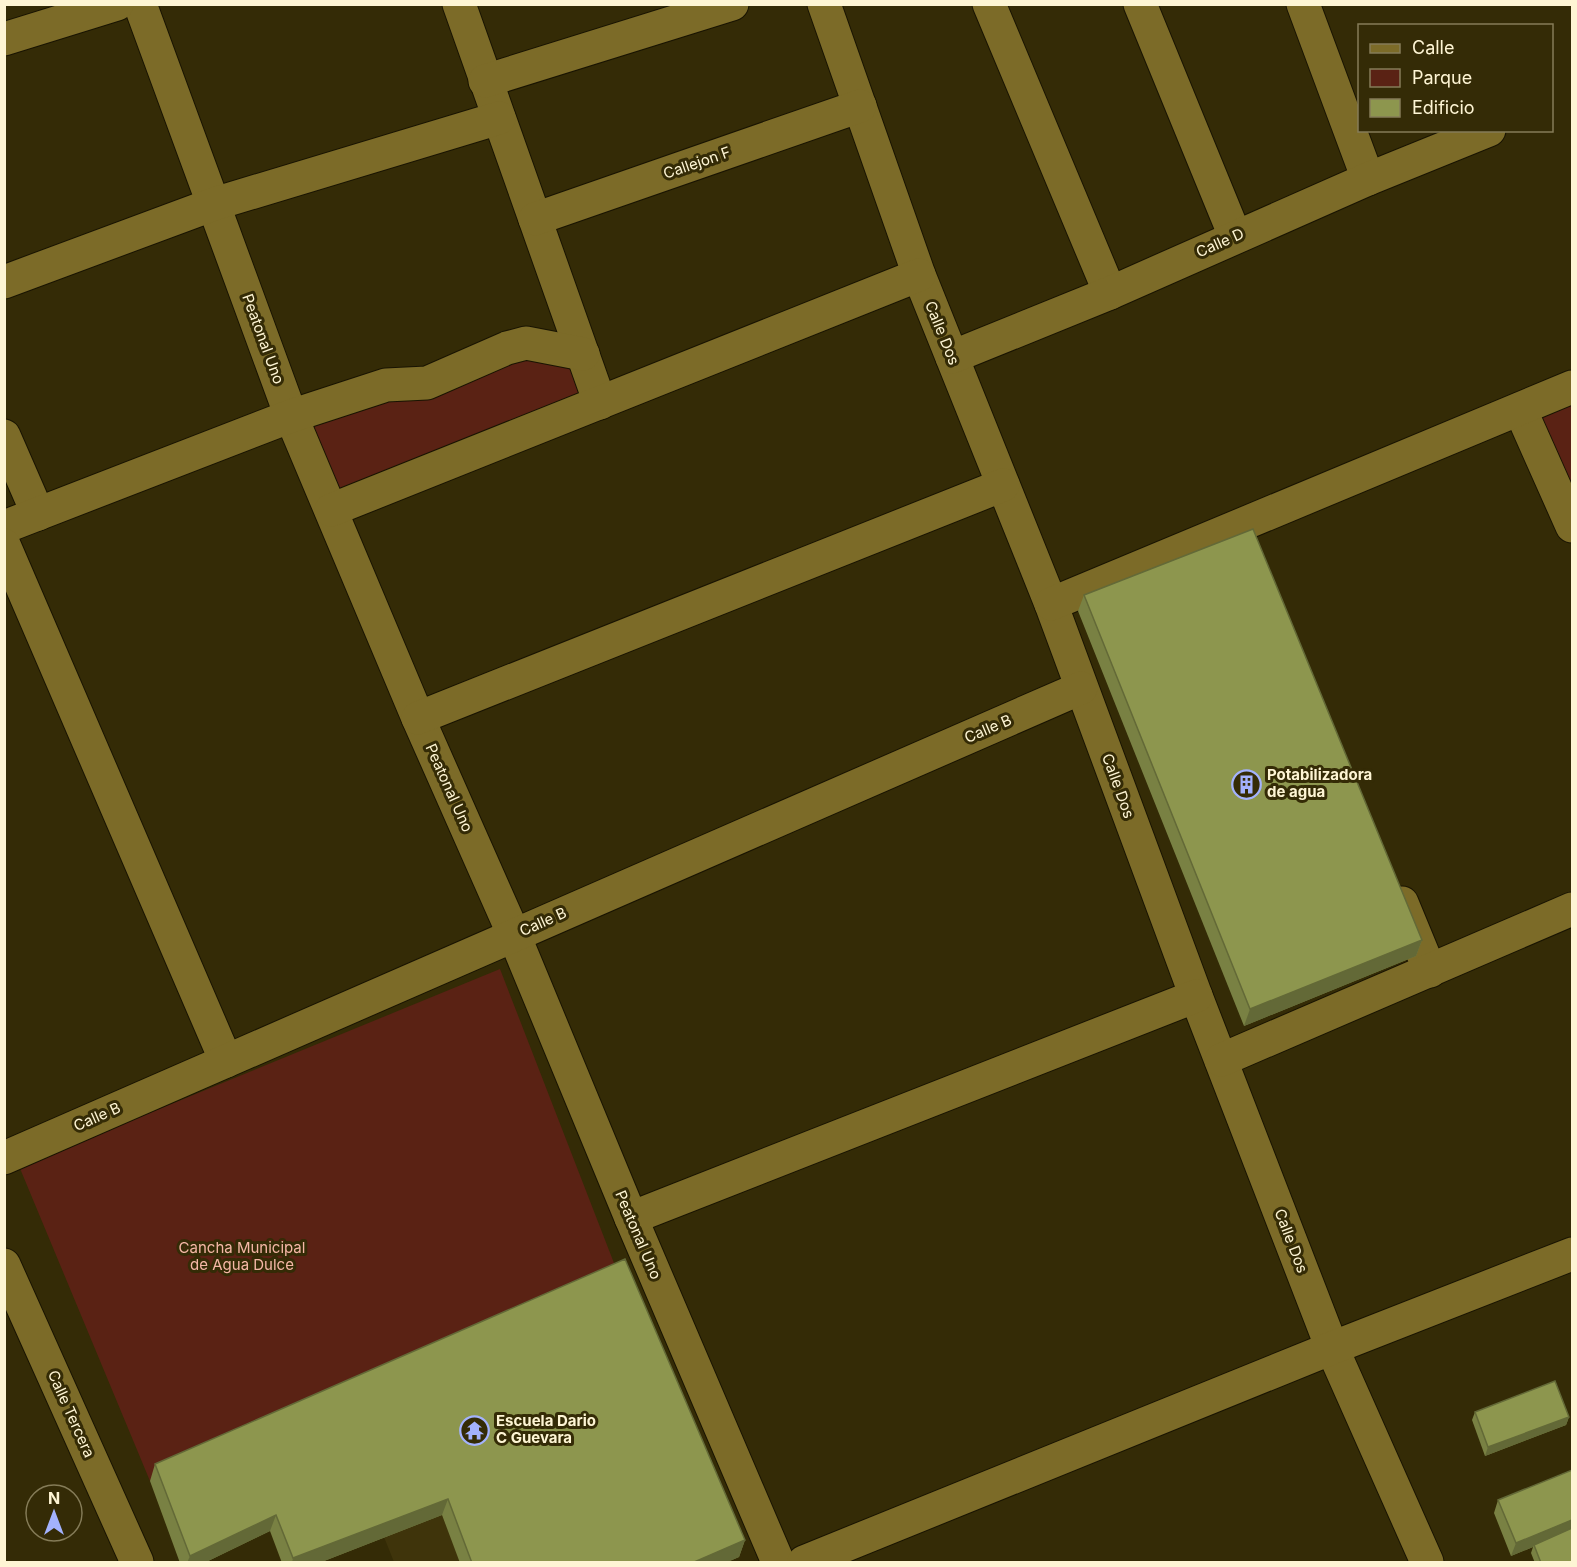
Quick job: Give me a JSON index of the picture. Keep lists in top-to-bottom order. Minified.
{"streets":{"street":["Callejon F","Calle D","Calle Dos","Peatonal Uno","Calle B","Calle Tercera"]},"crossings":[["Callejon F","Calle Dos"],["Calle D","Calle Dos"],["Calle Dos","Calle B"],["Peatonal Uno","Calle B"]],"parks":["Cancha Municipal de Agua Dulce"],"places":{"building":["Potabilizadora de agua"],"temple":["Escuela Dario C Guevara"]},"legend":["Calle","Parque","Edificio"],"north":"top"}
